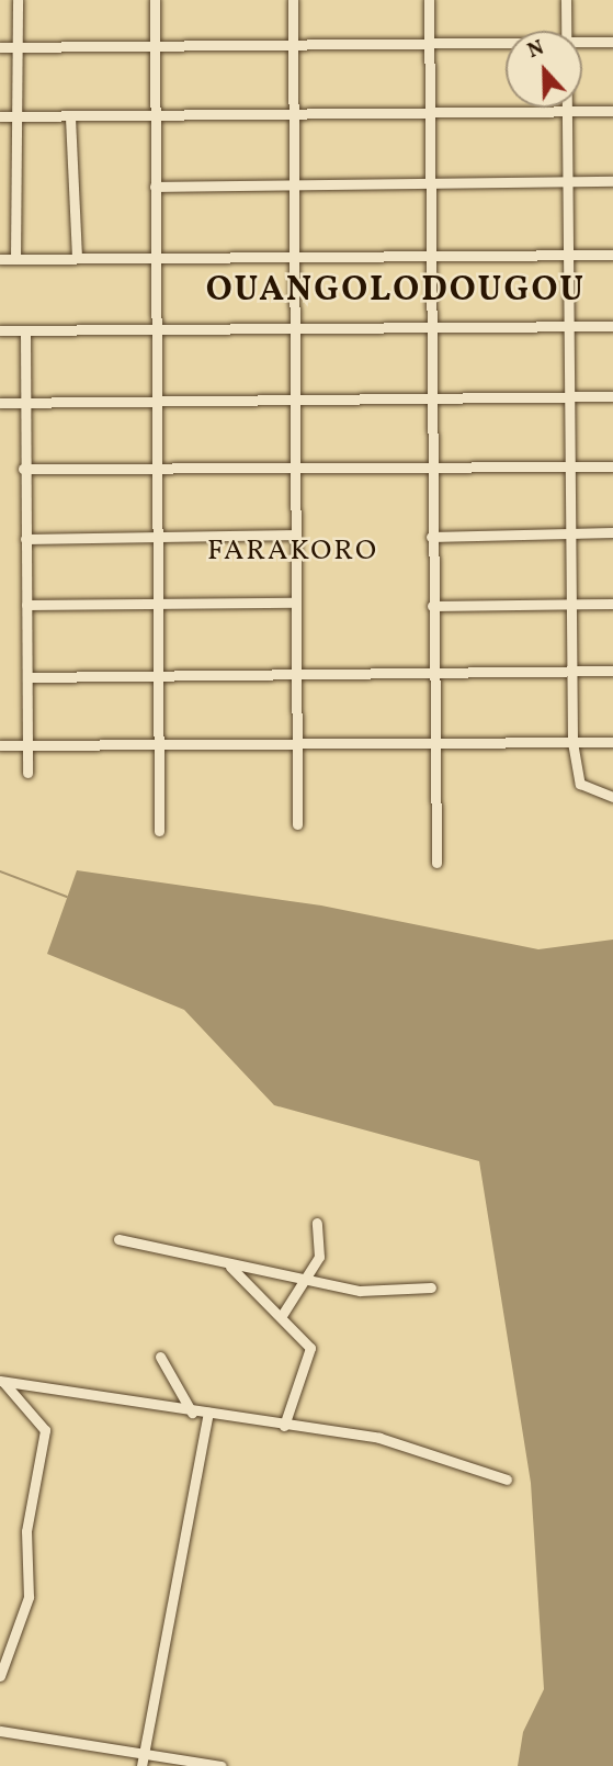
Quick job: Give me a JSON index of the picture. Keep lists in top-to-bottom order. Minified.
{"districts":["OUANGOLODOUGOU","FARAKORO"],"north":"top"}
